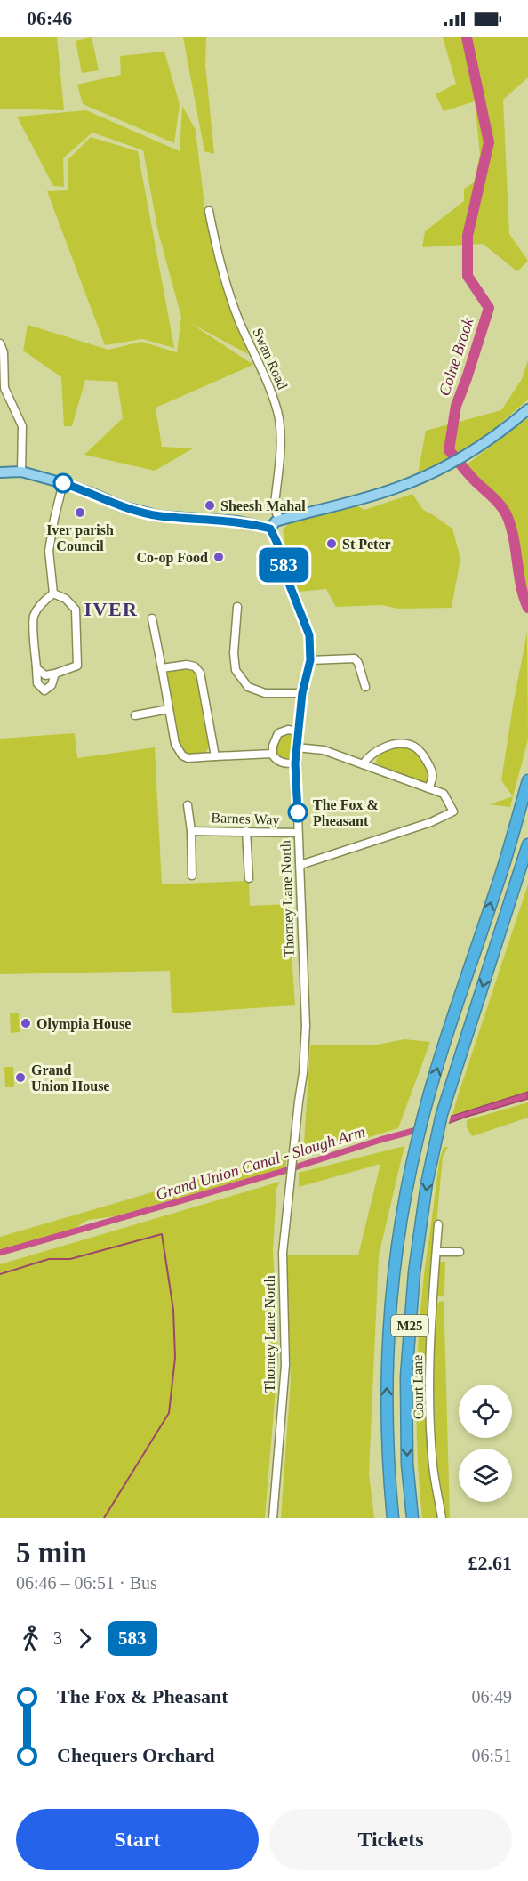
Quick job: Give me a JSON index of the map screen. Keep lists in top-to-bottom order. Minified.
{"streets":{"highway":["M25"],"street":["Swan Road","Barnes Way","Thorney Lane North","Court Lane"]},"crossings":[["Barnes Way","Thorney Lane North"]],"districts":["IVER"],"water":["Colne Brook","Grand Union Canal - Slough Arm"],"places":["Sheesh Mahal","Iver parish Council","St Peter","Co-op Food","The Fox & Pheasant","Olympia House","Grand Union House"],"lines":["bus line 583"],"page":{"status":"06:46","on_map":"583","heading":["5 min","06:46 – 06:51 · Bus","£2.61"],"legs":["3","583"],"list":[{"name":"The Fox & Pheasant","value":"06:49"},{"name":"Chequers Orchard","value":"06:51"}],"buttons":["Start","Tickets"]}}
